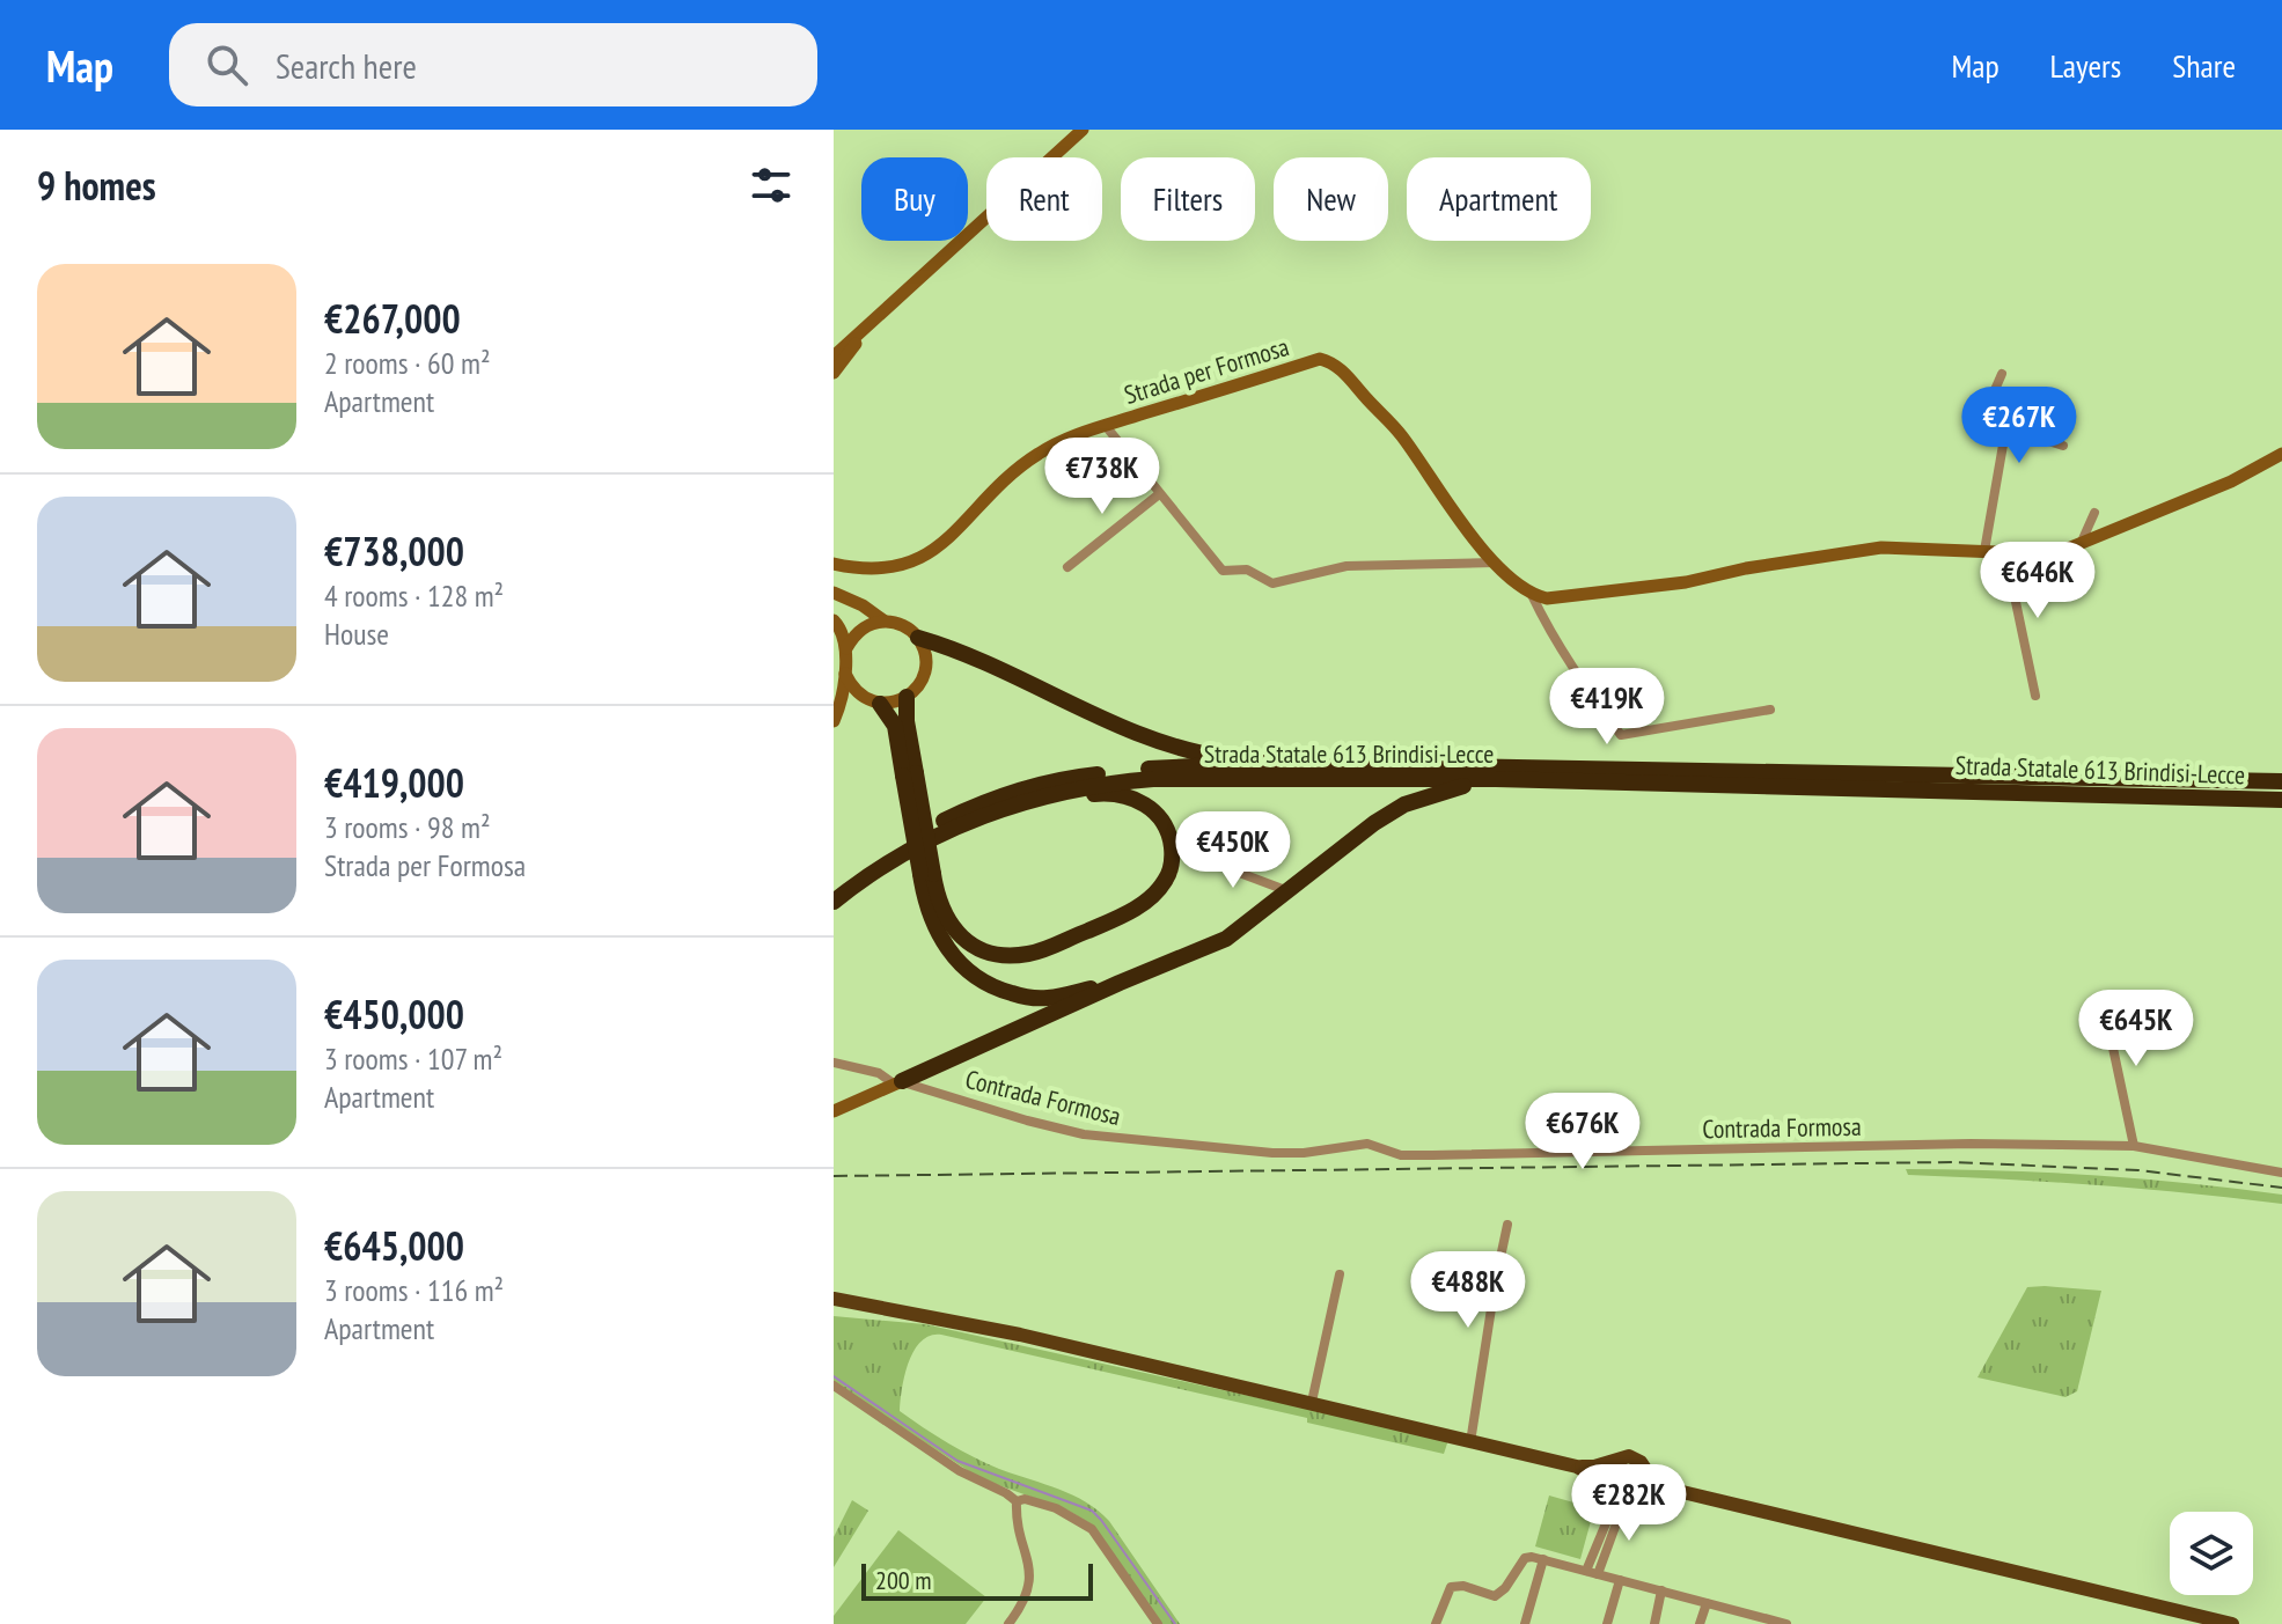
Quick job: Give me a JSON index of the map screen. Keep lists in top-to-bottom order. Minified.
{"streets":{"highway":["Strada Statale 613 Brindisi-Lecce"],"street":["Strada per Formosa","Contrada Formosa"]},"scale_bar":"200 m","page":{"header":"Map","search":"Search here","nav":["Map","Layers","Share"],"heading":"9 homes","chip":["Buy","Rent","Filters","New","Apartment"],"list":[{"name":"€267,000","note":"2 rooms · 60 m² · Apartment"},{"name":"€738,000","note":"4 rooms · 128 m² · House"},{"name":"€419,000","note":"3 rooms · 98 m² · Strada per Formosa"},{"name":"€450,000","note":"3 rooms · 107 m² · Apartment"},{"name":"€645,000","note":"3 rooms · 116 m² · Apartment"}],"price":["€267K","€738K","€646K","€419K","€450K","€645K","€676K","€488K","€282K"],"scale":"200 m"}}
